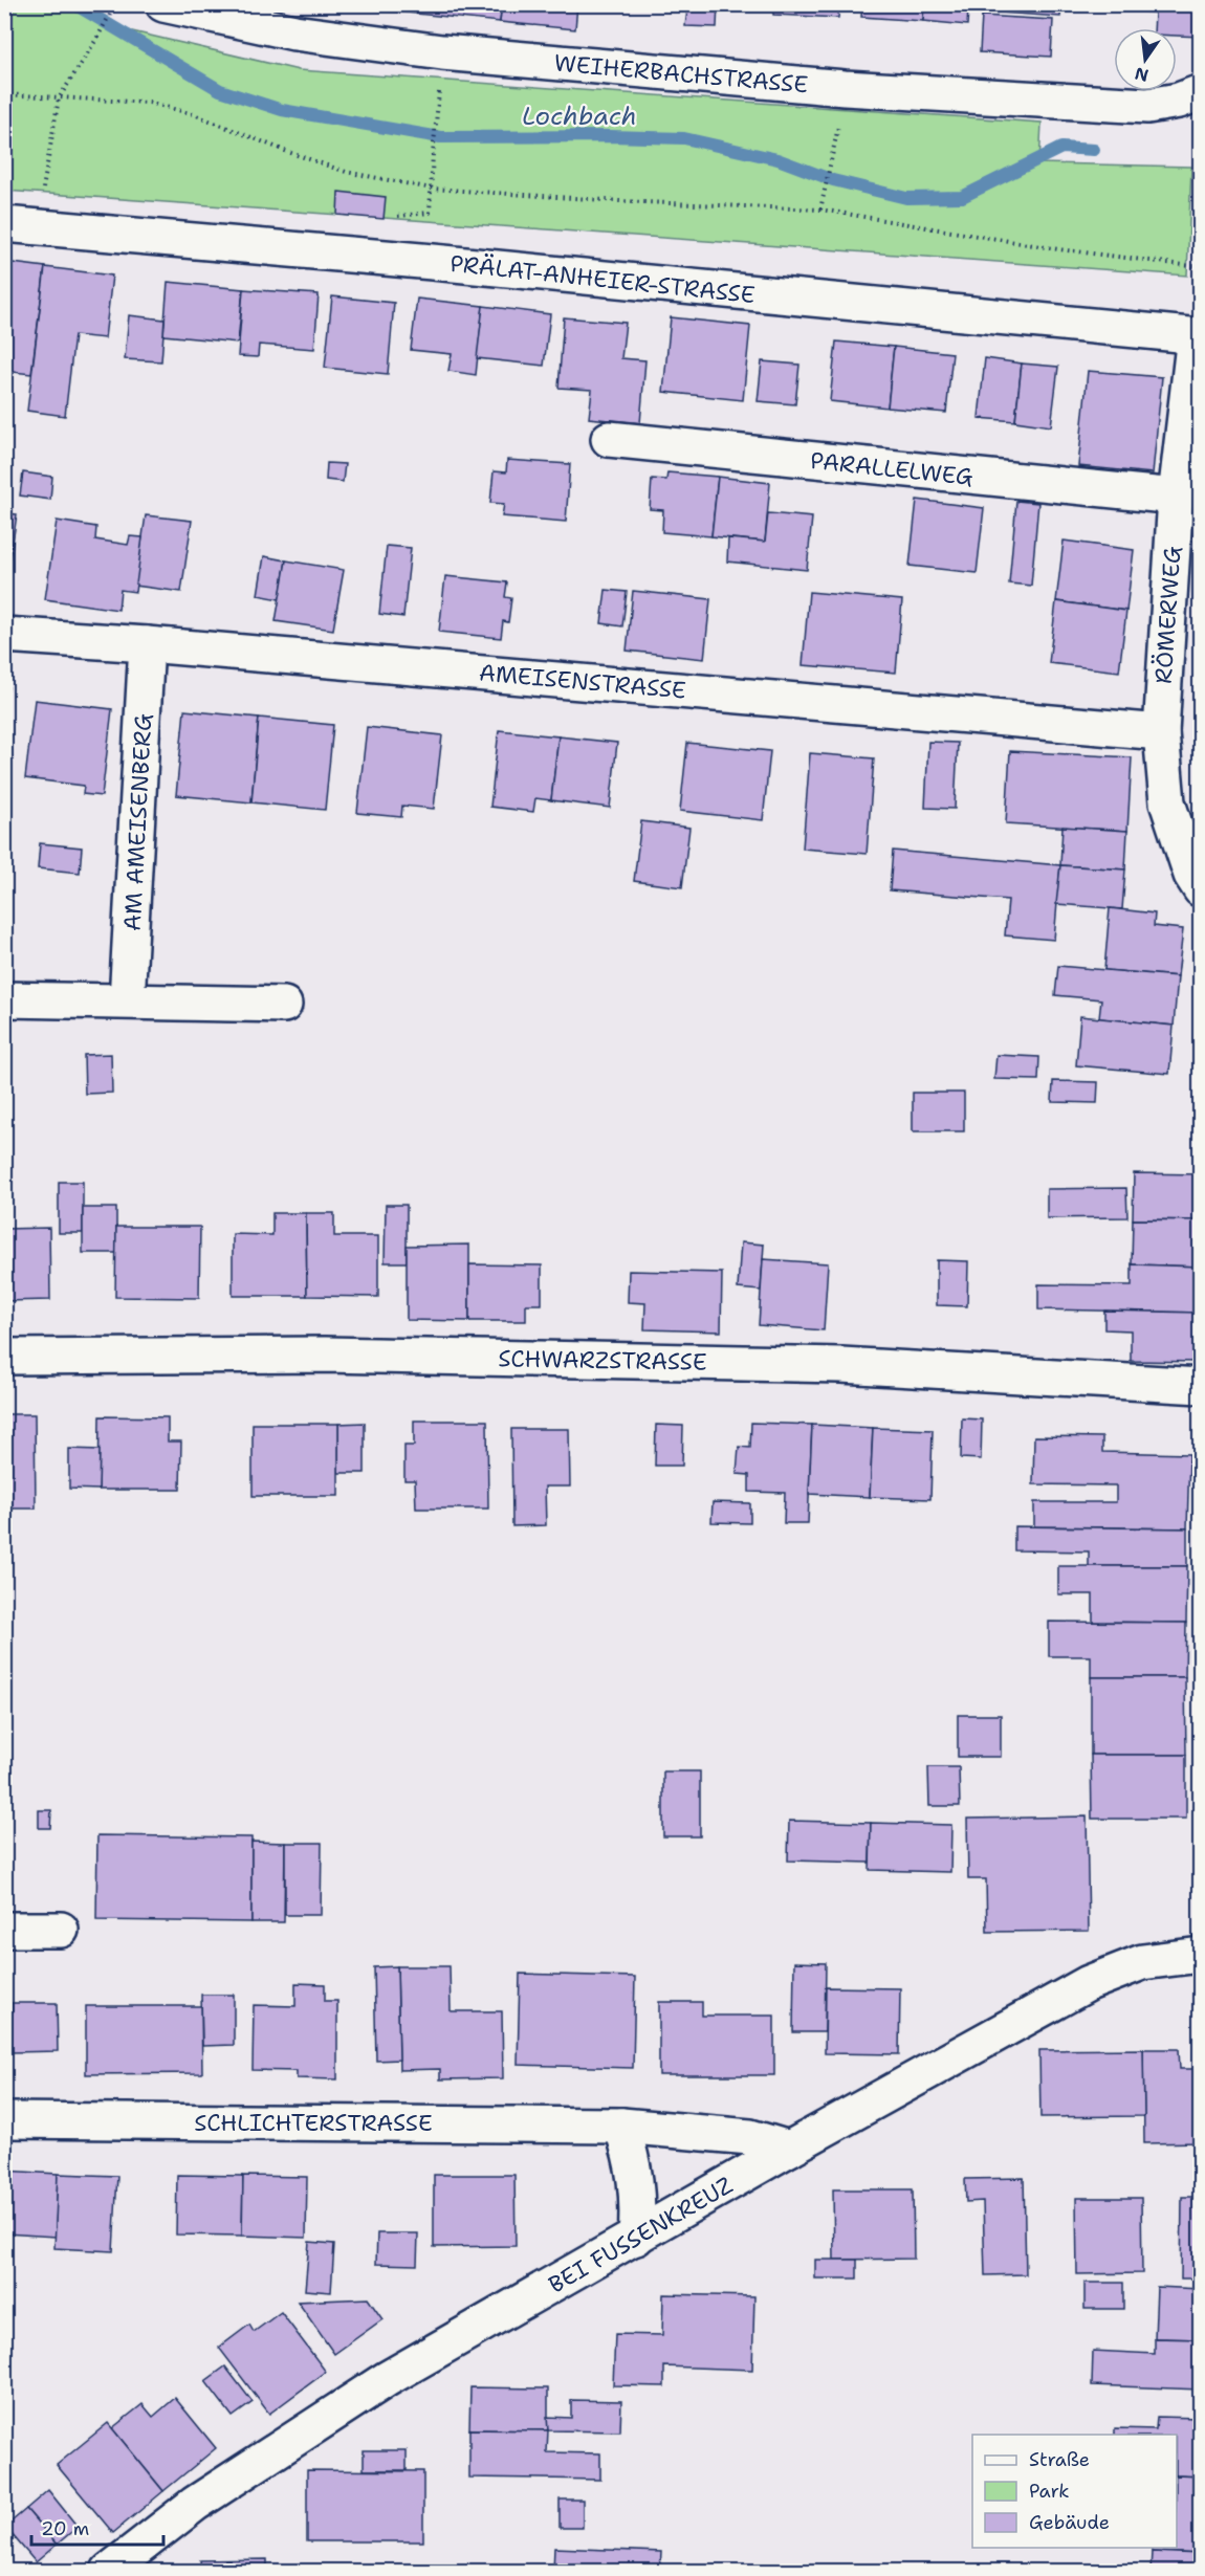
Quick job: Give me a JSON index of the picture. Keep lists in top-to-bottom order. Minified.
{"streets":{"street":["WEIHERBACHSTRASSE","PRÄLAT-ANHEIER-STRASSE","PARALLELWEG","RÖMERWEG","AMEISENSTRASSE","AM AMEISENBERG","SCHWARZSTRASSE","SCHLICHTERSTRASSE","BEI FUSSENKREUZ"]},"crossings":[["PRÄLAT-ANHEIER-STRASSE","RÖMERWEG"],["PARALLELWEG","RÖMERWEG"],["RÖMERWEG","AMEISENSTRASSE"],["AMEISENSTRASSE","AM AMEISENBERG"],["SCHLICHTERSTRASSE","BEI FUSSENKREUZ"]],"water":["Lochbach"],"legend":["Straße","Park","Gebäude"],"scale_bar":"20 m","north":"bottom"}
